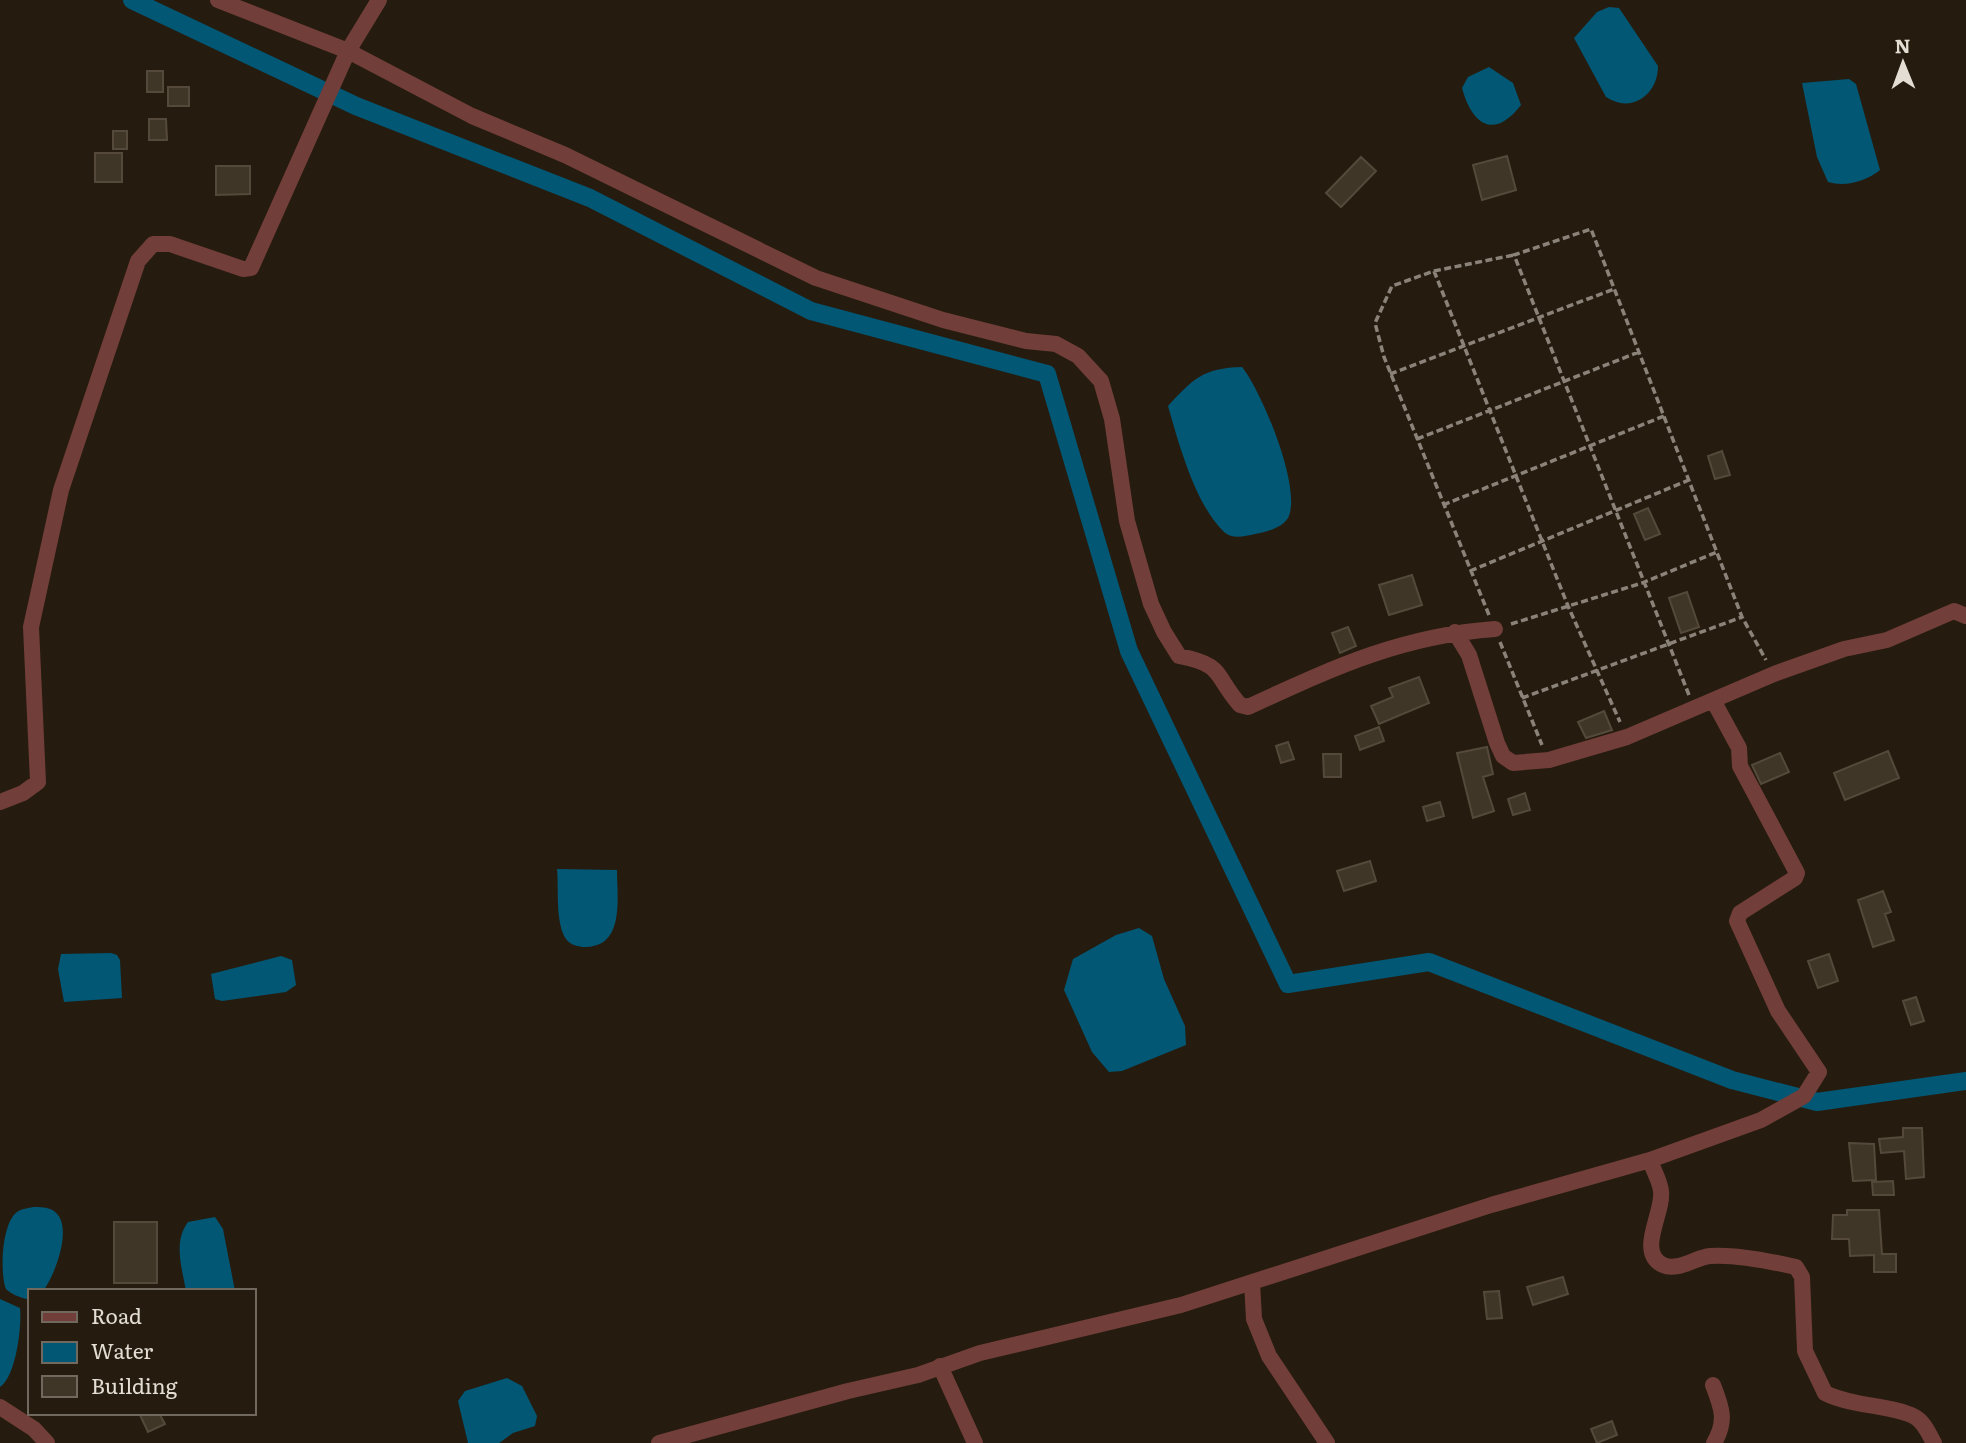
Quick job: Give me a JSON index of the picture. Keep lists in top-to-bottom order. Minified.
{"legend":["Road","Water","Building"],"north":"top"}
